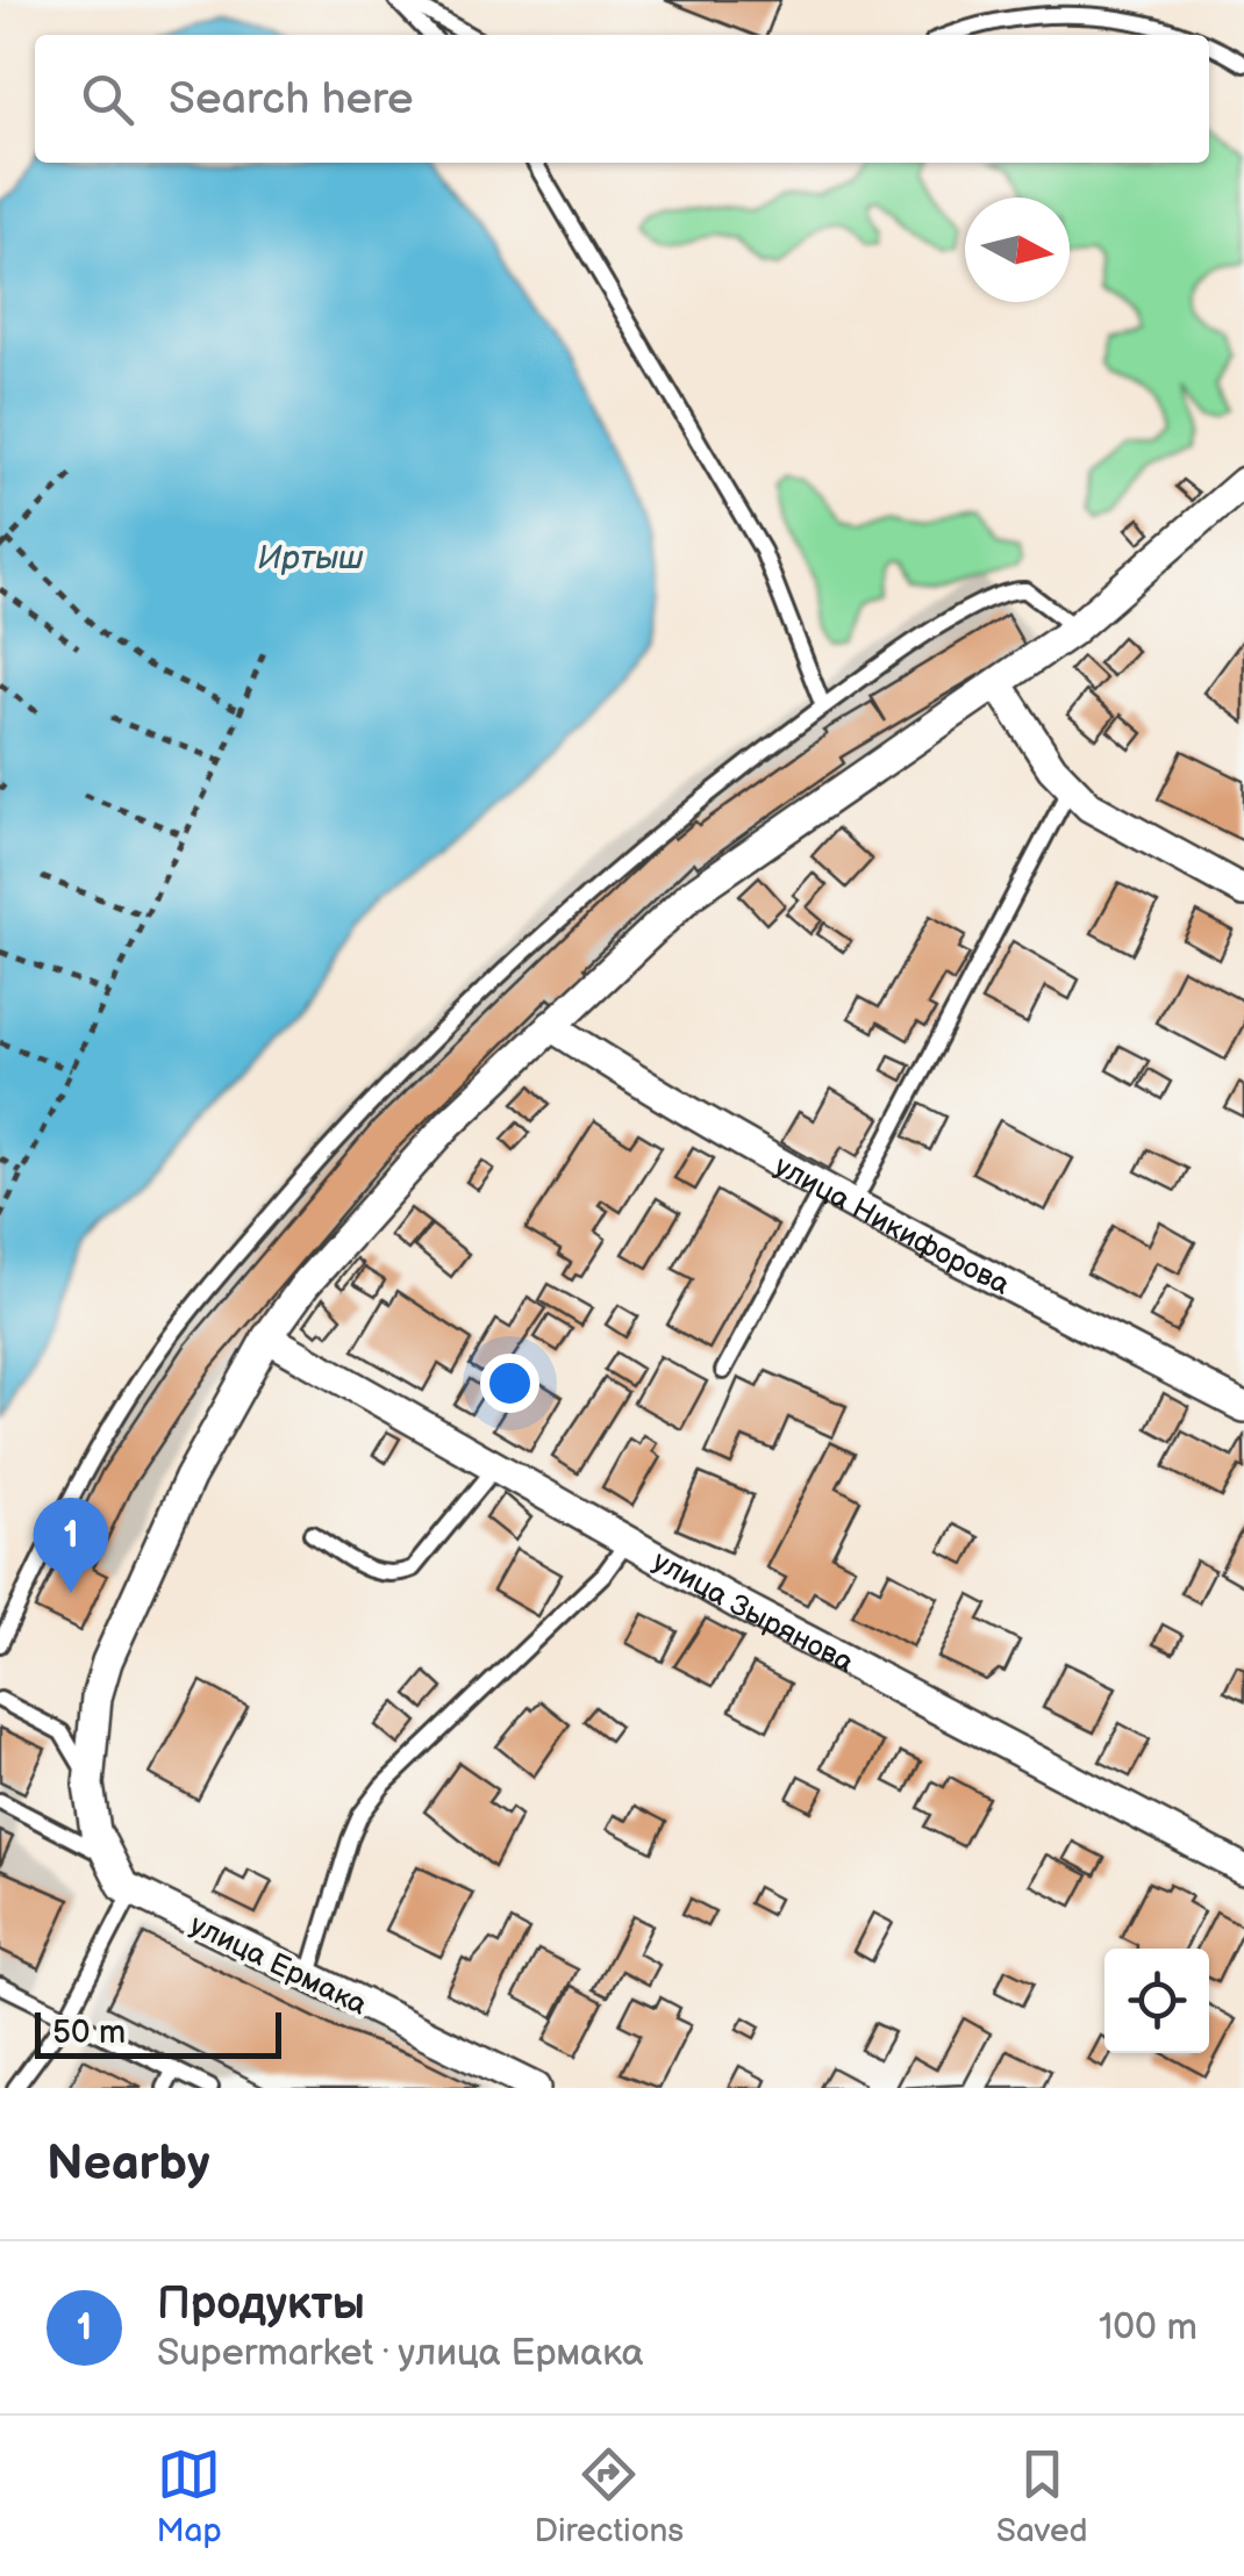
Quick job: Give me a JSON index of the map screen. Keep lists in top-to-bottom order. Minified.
{"streets":{"street":["улица Никифорова","улица Зырянова","улица Ермака"]},"crossings":[["улица Никифорова","улица Ермака"],["улица Зырянова","улица Ермака"]],"water":["Иртыш"],"scale_bar":"50 m","north":"right","page":{"search":"Search here","pins":"1","scale":"50 m","heading":"Nearby","list":[{"mark":"1","name":"Продукты","note":"Supermarket · улица Ермака","value":"100 m"}],"nav":["Map","Directions","Saved"]}}
